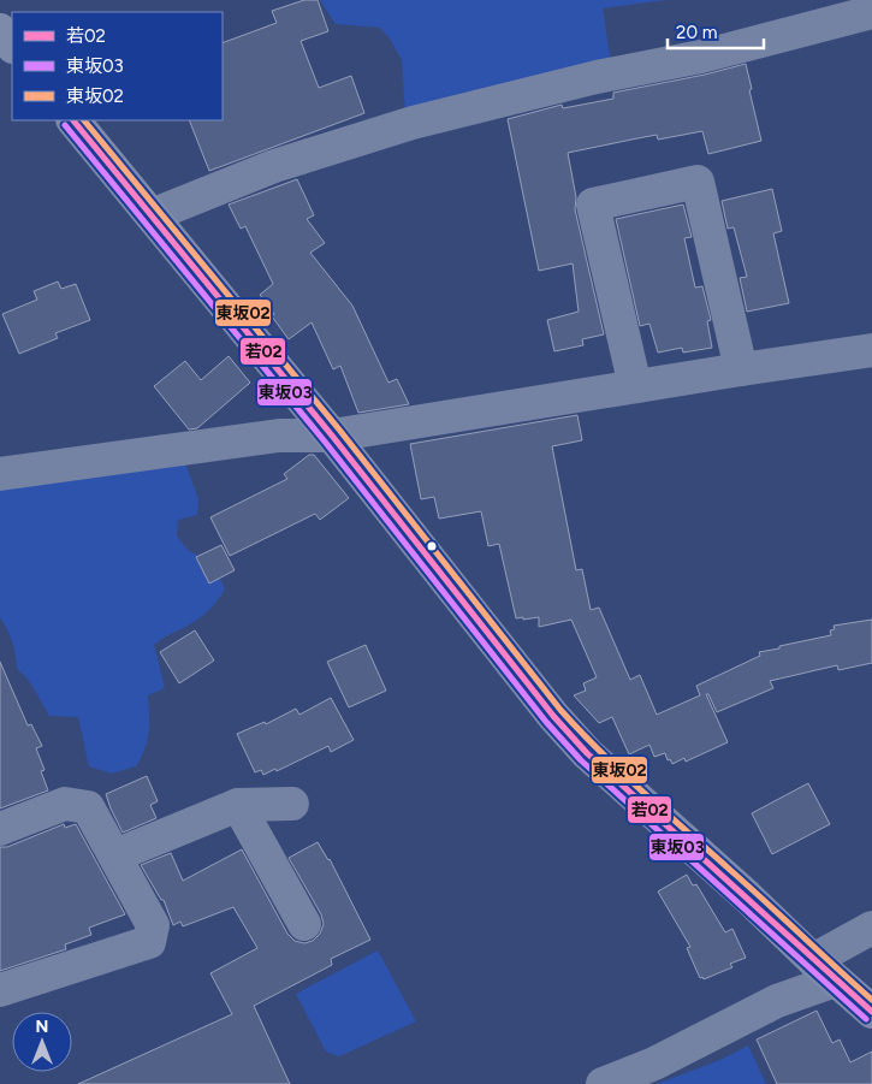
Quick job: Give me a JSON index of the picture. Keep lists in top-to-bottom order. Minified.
{"lines":["transit line 若02","transit line 東坂02","transit line 東坂03"],"legend":["若02","東坂03","東坂02"],"scale_bar":"20 m","north":"top"}
